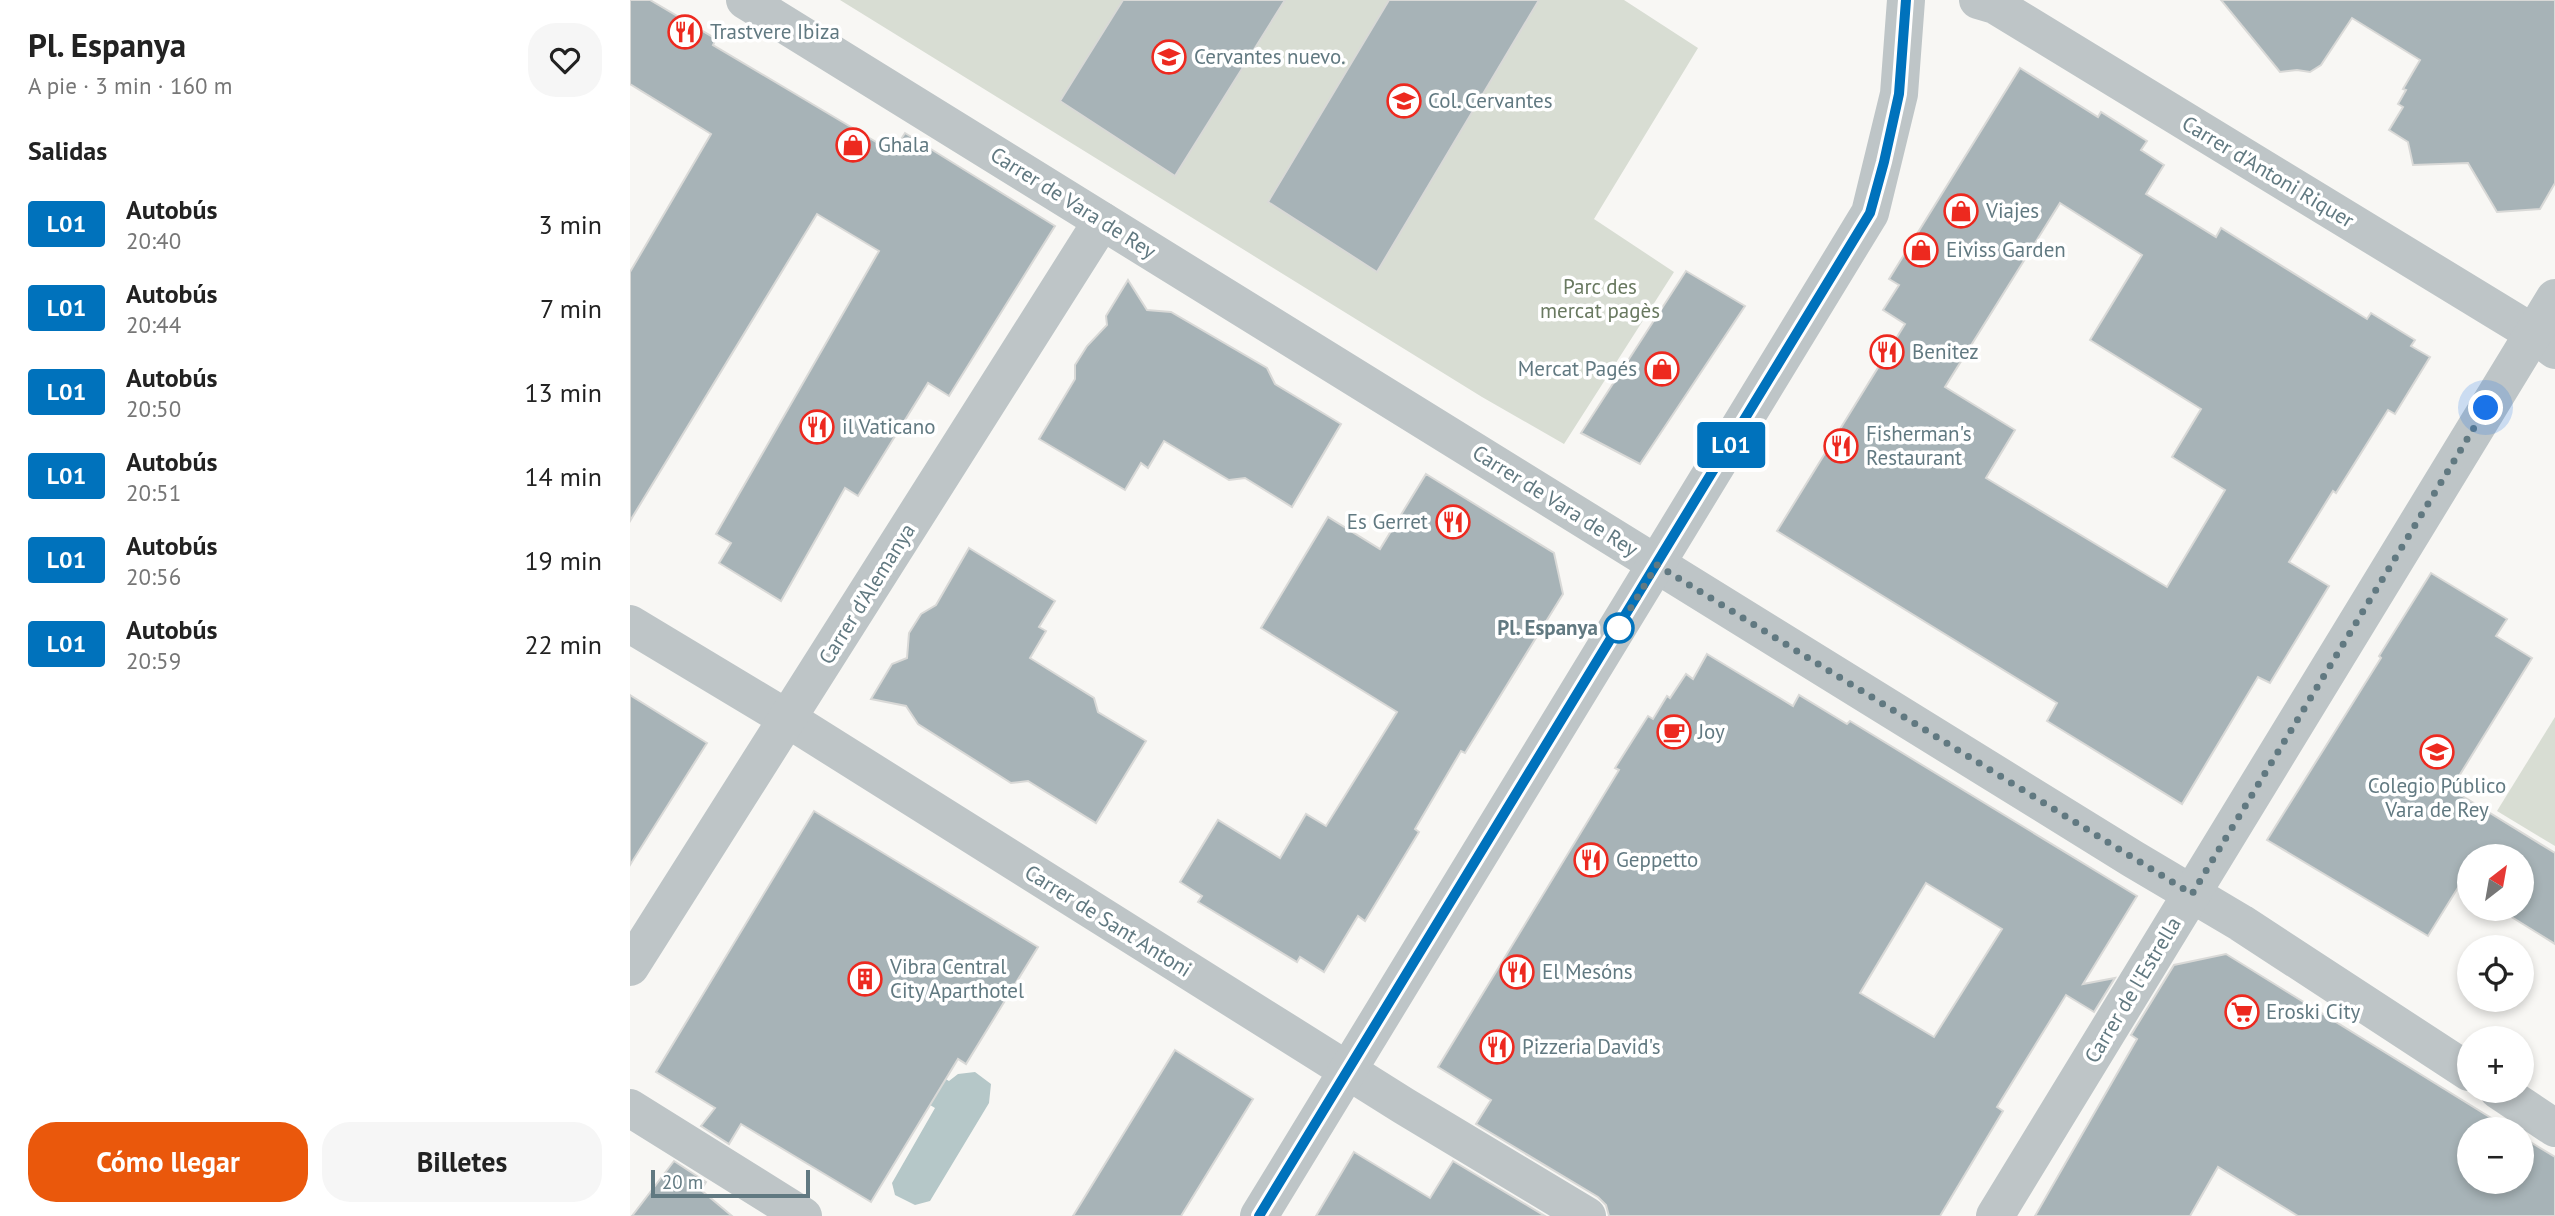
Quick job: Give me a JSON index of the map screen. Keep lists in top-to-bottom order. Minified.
{"streets":{"street":["Carrer d'Antoni Riquer","Carrer de Vara de Rey","Carrer d'Alemanya","Carrer de Sant Antoni","Carrer de l'Estrella"]},"crossings":[["Carrer d'Antoni Riquer","Carrer de l'Estrella"],["Carrer de Vara de Rey","Carrer d'Alemanya"],["Carrer de Vara de Rey","Carrer de l'Estrella"],["Carrer d'Alemanya","Carrer de Sant Antoni"]],"parks":["Parc des mercat pagès"],"places":{"restaurant":["Trastvere Ibiza","Benitez","il Vaticano","Fisherman's Restaurant","Es Gerret","Geppetto","El Mesóns","Pizzeria David's"],"school or university":["Cervantes nuevo.","Col. Cervantes","Colegio Público Vara de Rey"],"shop":["Ghala","Viajes","Eiviss Garden","Mercat Pagés"],"other":["Pl. Espanya"],"cafe":["Joy"],"building":["Vibra Central City Aparthotel"],"supermarket":["Eroski City"]},"lines":["bus line L01"],"scale_bar":"20 m","north":"top right","page":{"heading":[["Pl. Espanya","A pie · 3 min · 160 m"],"Salidas"],"on_map":"L01","list":[{"mark":"L01","name":"Autobús","note":"20:40","value":"3 min"},{"mark":"L01","name":"Autobús","note":"20:44","value":"7 min"},{"mark":"L01","name":"Autobús","note":"20:50","value":"13 min"},{"mark":"L01","name":"Autobús","note":"20:51","value":"14 min"},{"mark":"L01","name":"Autobús","note":"20:56","value":"19 min"},{"mark":"L01","name":"Autobús","note":"20:59","value":"22 min"}],"map_buttons":["+","−"],"buttons":["Cómo llegar","Billetes"],"scale":"20 m"}}
